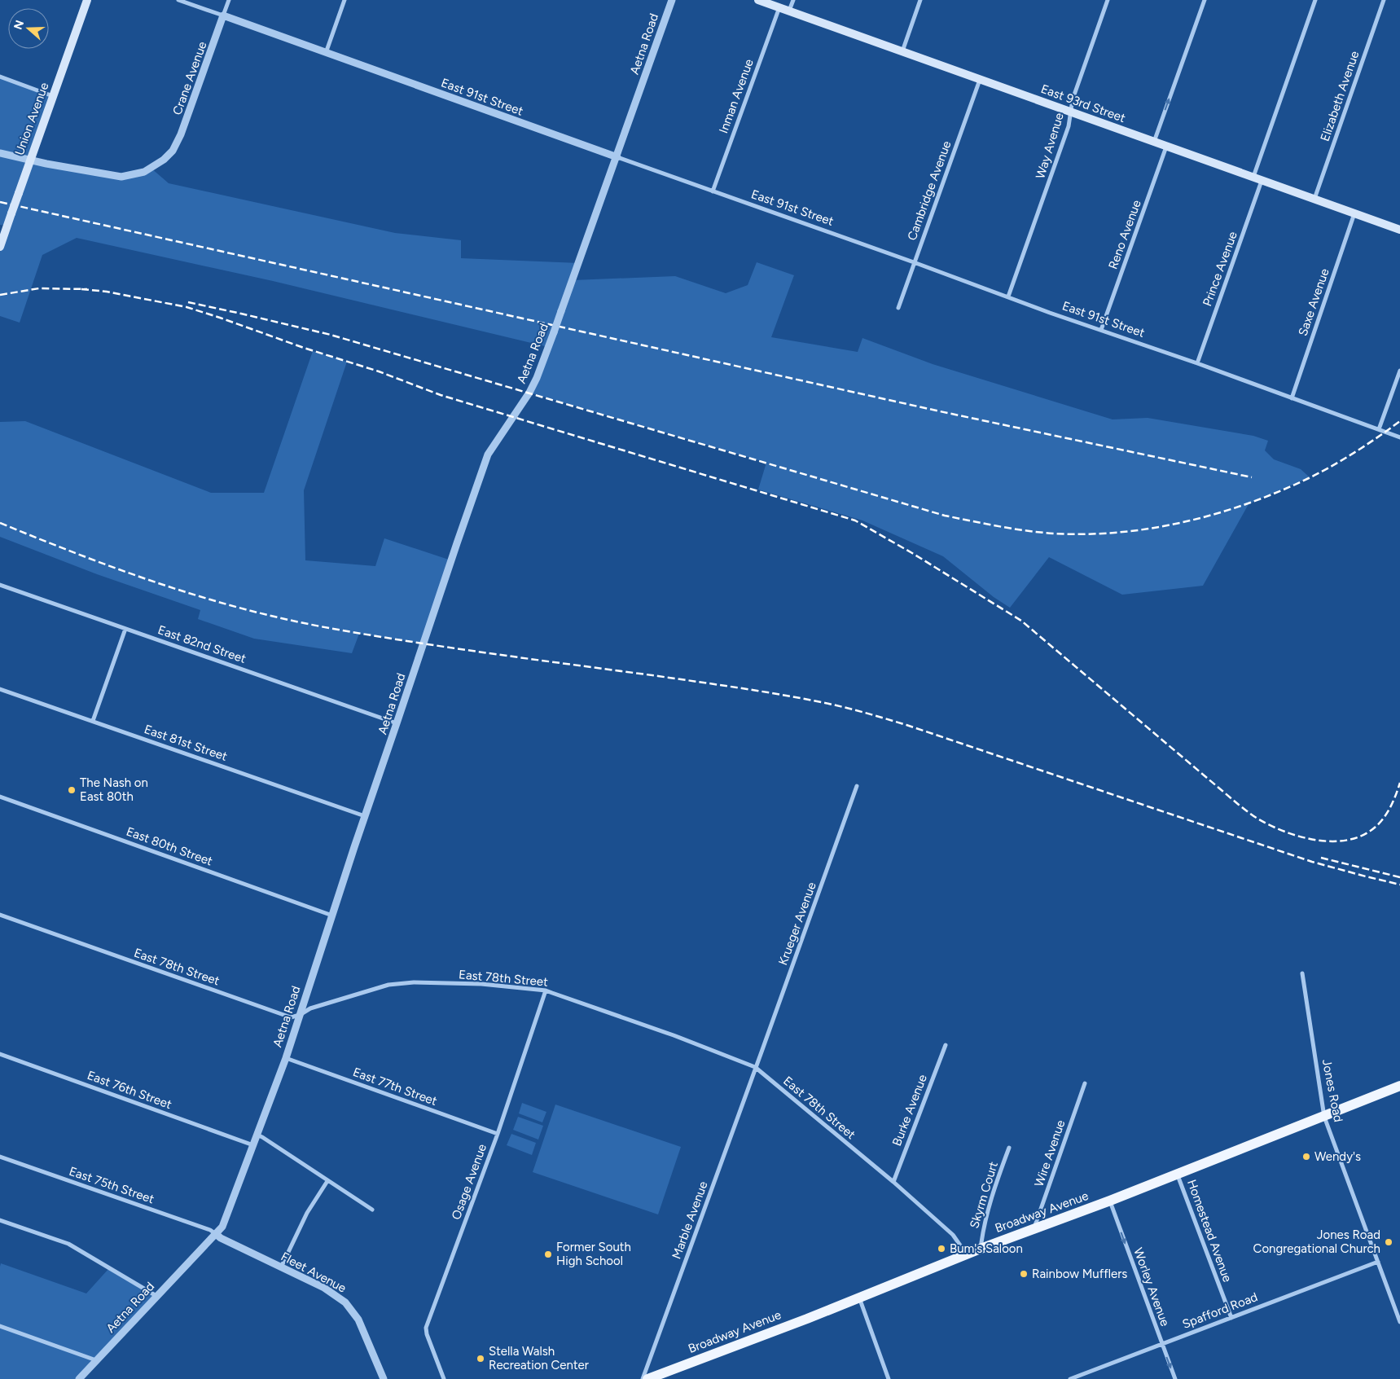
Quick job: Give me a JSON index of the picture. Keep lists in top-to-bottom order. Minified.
{"streets":{"main road":["East 93rd Street","Union Avenue","Broadway Avenue"],"street":["Aetna Road","Crane Avenue","Inman Avenue","Elizabeth Avenue","East 91st Street","Way Avenue","Cambridge Avenue","Reno Avenue","Prince Avenue","Saxe Avenue","East 82nd Street","East 81st Street","East 80th Street","Krueger Avenue","East 78th Street","East 77th Street","East 76th Street","Jones Road","Burke Avenue","Wire Avenue","Osage Avenue","East 75th Street","Skyrm Court","Marble Avenue","Homestead Avenue","Fleet Avenue","Worley Avenue","Spafford Road"]},"crossings":[["Aetna Road","East 91st Street"],["Aetna Road","East 82nd Street"],["Aetna Road","East 81st Street"],["Aetna Road","East 80th Street"],["Aetna Road","East 78th Street"],["Aetna Road","East 77th Street"],["Aetna Road","East 76th Street"],["Aetna Road","East 75th Street"],["Aetna Road","Fleet Avenue"],["Crane Avenue","East 91st Street"],["Crane Avenue","Union Avenue"],["Inman Avenue","East 91st Street"],["Inman Avenue","East 93rd Street"],["Elizabeth Avenue","East 93rd Street"],["East 91st Street","Way Avenue"],["East 91st Street","Cambridge Avenue"],["East 91st Street","Reno Avenue"],["East 91st Street","Prince Avenue"],["East 91st Street","Saxe Avenue"],["East 93rd Street","Way Avenue"],["East 93rd Street","Cambridge Avenue"],["East 93rd Street","Reno Avenue"],["East 93rd Street","Prince Avenue"],["East 93rd Street","Saxe Avenue"],["Krueger Avenue","East 78th Street"],["Krueger Avenue","Marble Avenue"],["East 78th Street","Burke Avenue"],["East 78th Street","Osage Avenue"],["East 78th Street","Broadway Avenue"],["East 78th Street","Marble Avenue"],["East 77th Street","Osage Avenue"],["Jones Road","Broadway Avenue"],["Jones Road","Spafford Road"],["Wire Avenue","Broadway Avenue"],["East 75th Street","Fleet Avenue"],["Skyrm Court","Broadway Avenue"],["Broadway Avenue","Homestead Avenue"],["Broadway Avenue","Worley Avenue"],["Homestead Avenue","Spafford Road"],["Worley Avenue","Spafford Road"]],"one_way":["Worley Avenue"],"places":["The Nash on East 80th","Wendy's","Jones Road Congregational Church","Bum's Saloon","Former South High School","Rainbow Mufflers","Stella Walsh Recreation Center"],"north":"left"}
